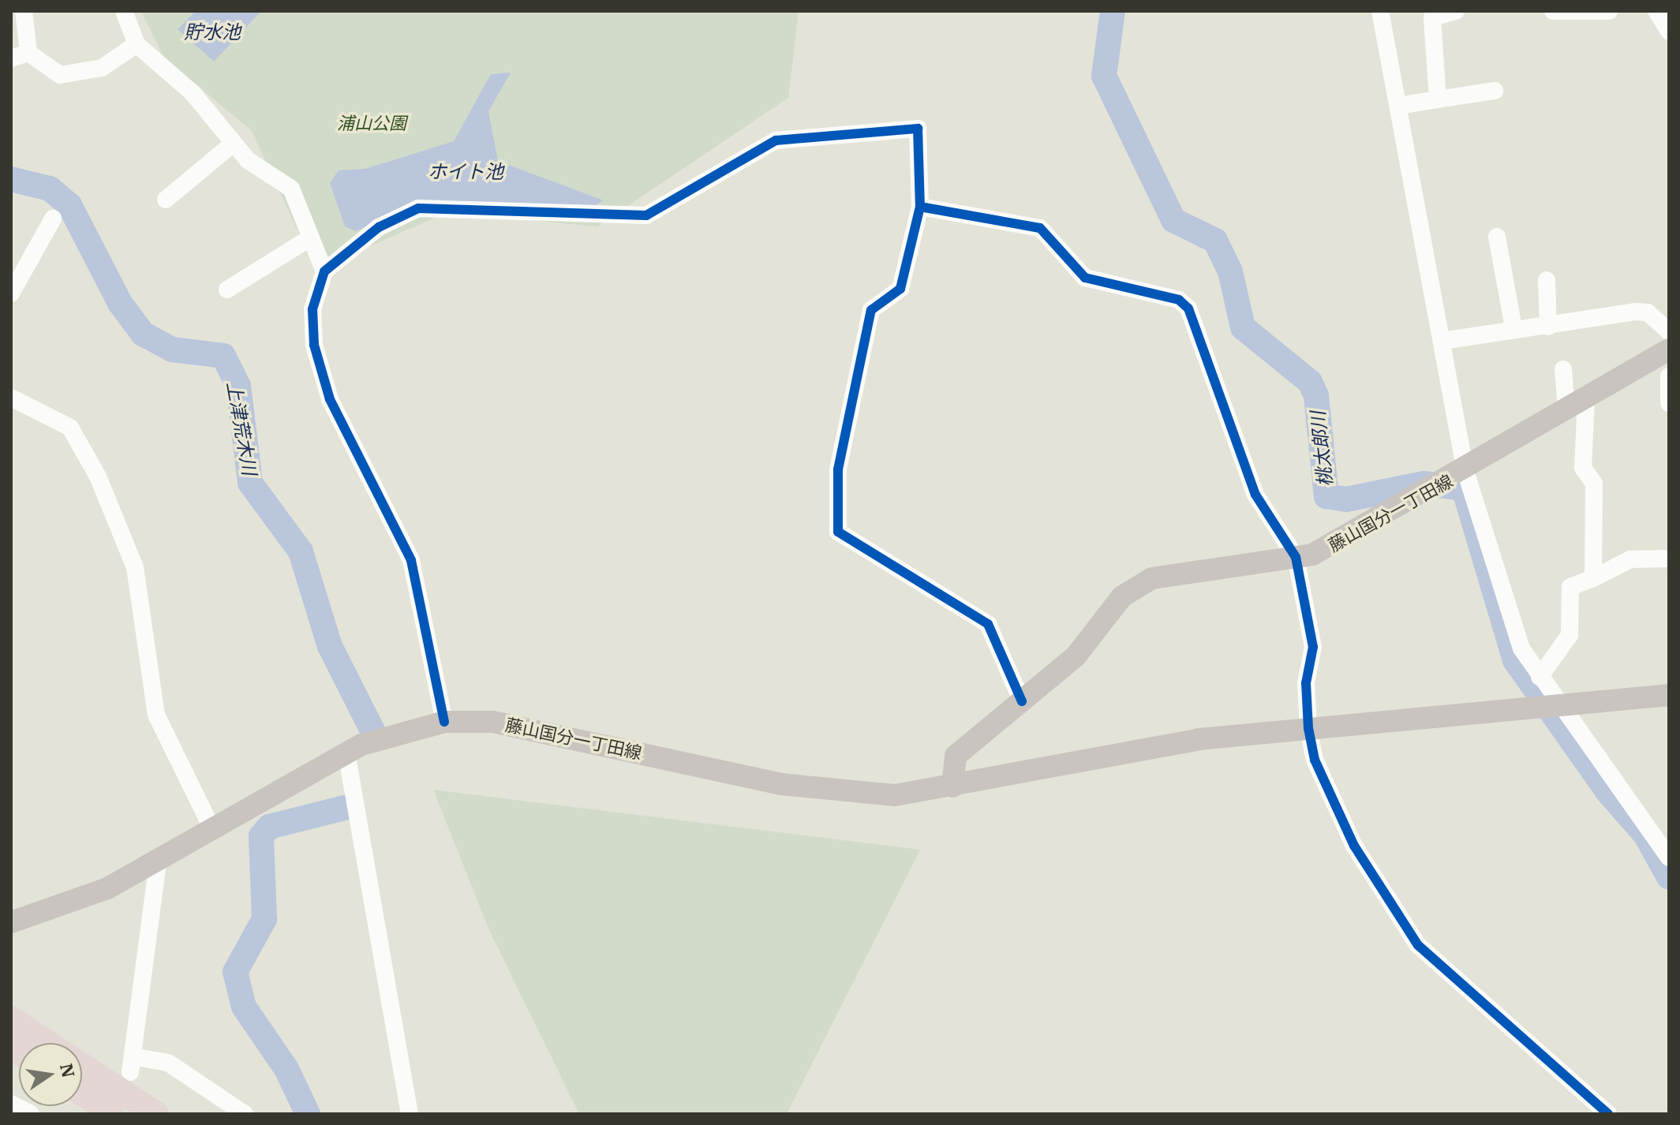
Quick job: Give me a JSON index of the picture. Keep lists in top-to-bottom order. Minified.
{"streets":{"main road":["藤山国分一丁田線"]},"water":["貯水池","ホイト池","上津荒木川","桃太郎川"],"parks":["浦山公園"],"north":"right"}
